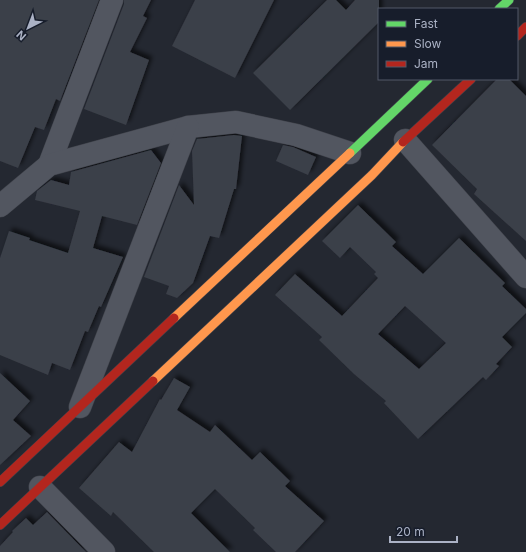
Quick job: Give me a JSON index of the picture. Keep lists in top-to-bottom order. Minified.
{"legend":["Fast","Slow","Jam"],"scale_bar":"20 m","north":"bottom left"}
